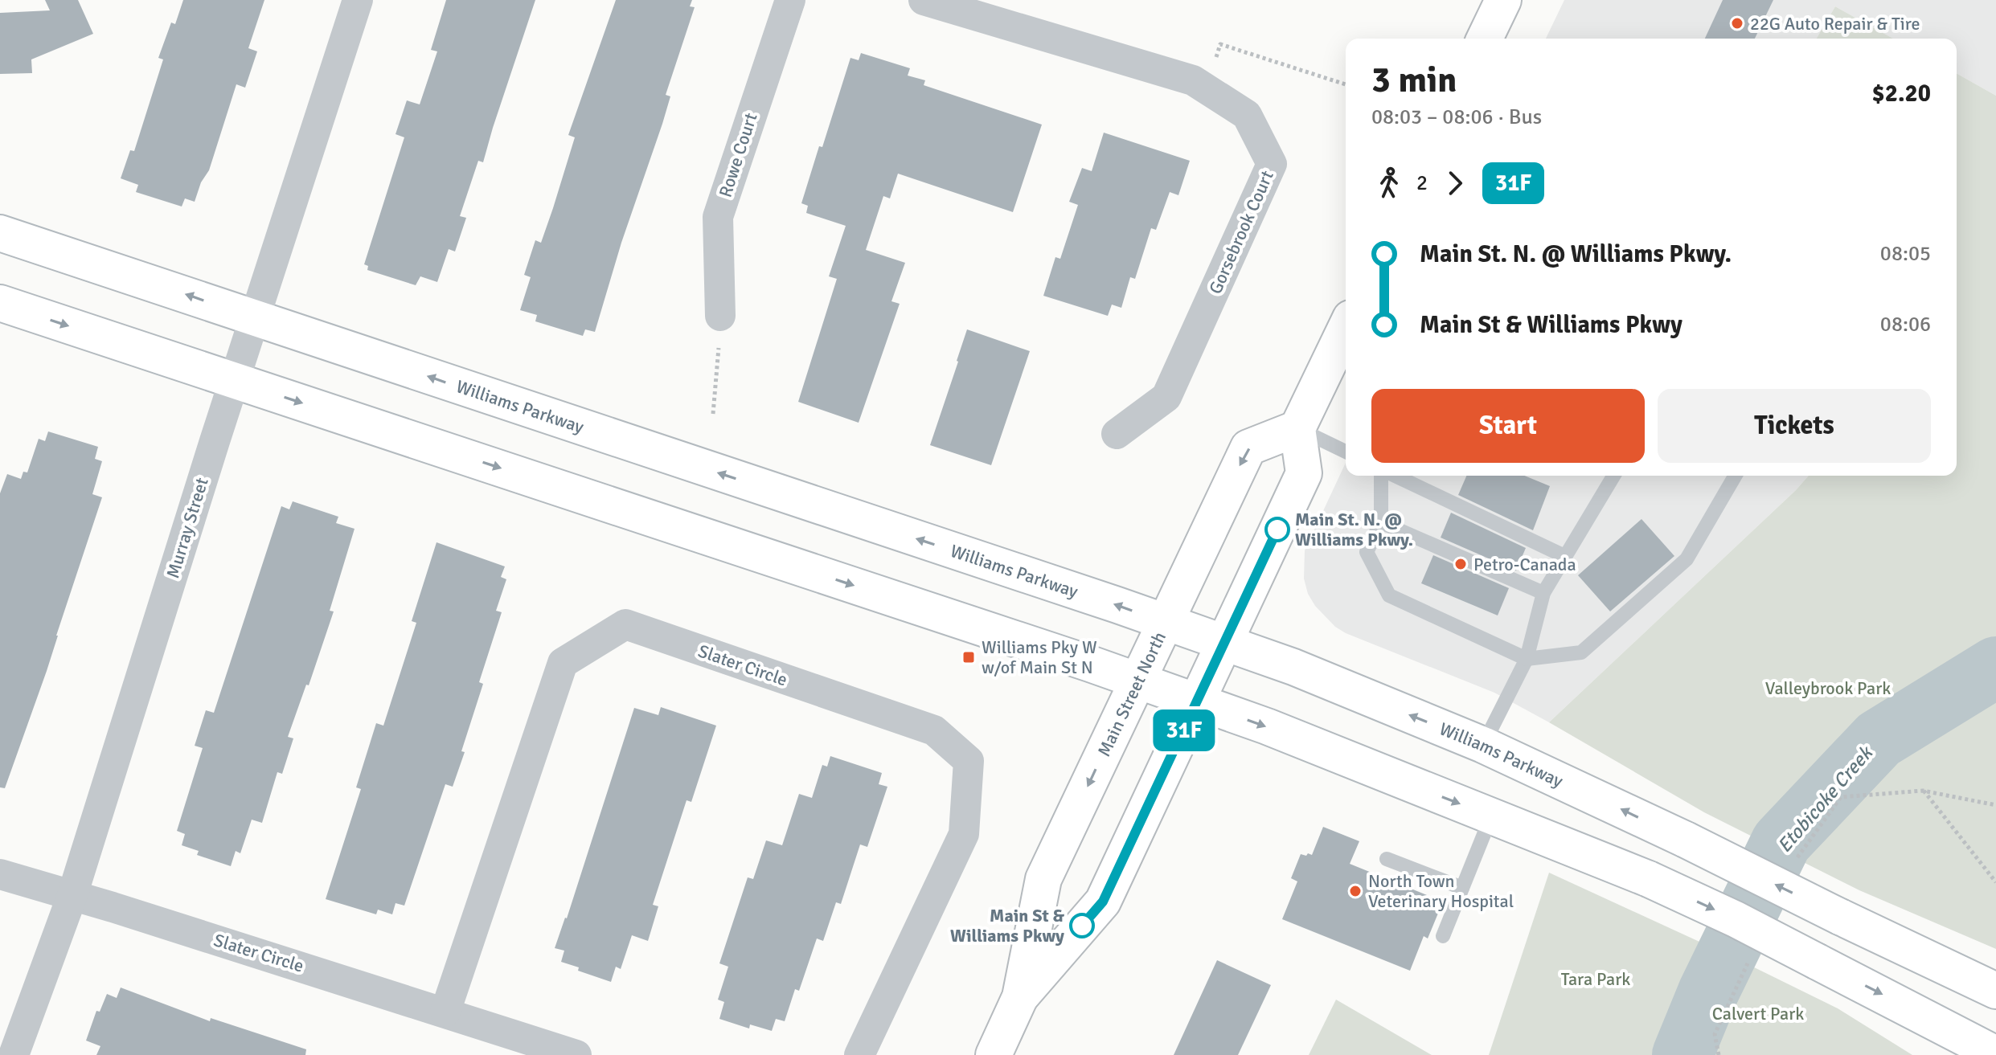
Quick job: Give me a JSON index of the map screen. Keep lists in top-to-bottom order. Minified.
{"streets":{"main road":["Williams Parkway","Main Street North"],"street":["Rowe Court","Gorsebrook Court","Murray Street","Slater Circle"]},"crossings":[["Williams Parkway","Murray Street"],["Williams Parkway","Main Street North"],["Murray Street","Slater Circle"]],"water":["Etobicoke Creek"],"parks":["Valleybrook Park","Tara Park","Calvert Park"],"places":{"other":["22G Auto Repair & Tire","Main St. N. @ Williams Pkwy.","Petro-Canada","North Town Veterinary Hospital","Main St & Williams Pkwy"],"transit":["Williams Pky W w/of Main St N"]},"lines":["bus line 31F"],"page":{"on_map":"31F","heading":["3 min","08:03 – 08:06 · Bus","$2.20"],"legs":["2","31F"],"list":[{"name":"Main St. N. @ Williams Pkwy.","value":"08:05"},{"name":"Main St & Williams Pkwy","value":"08:06"}],"buttons":["Start","Tickets"]}}
